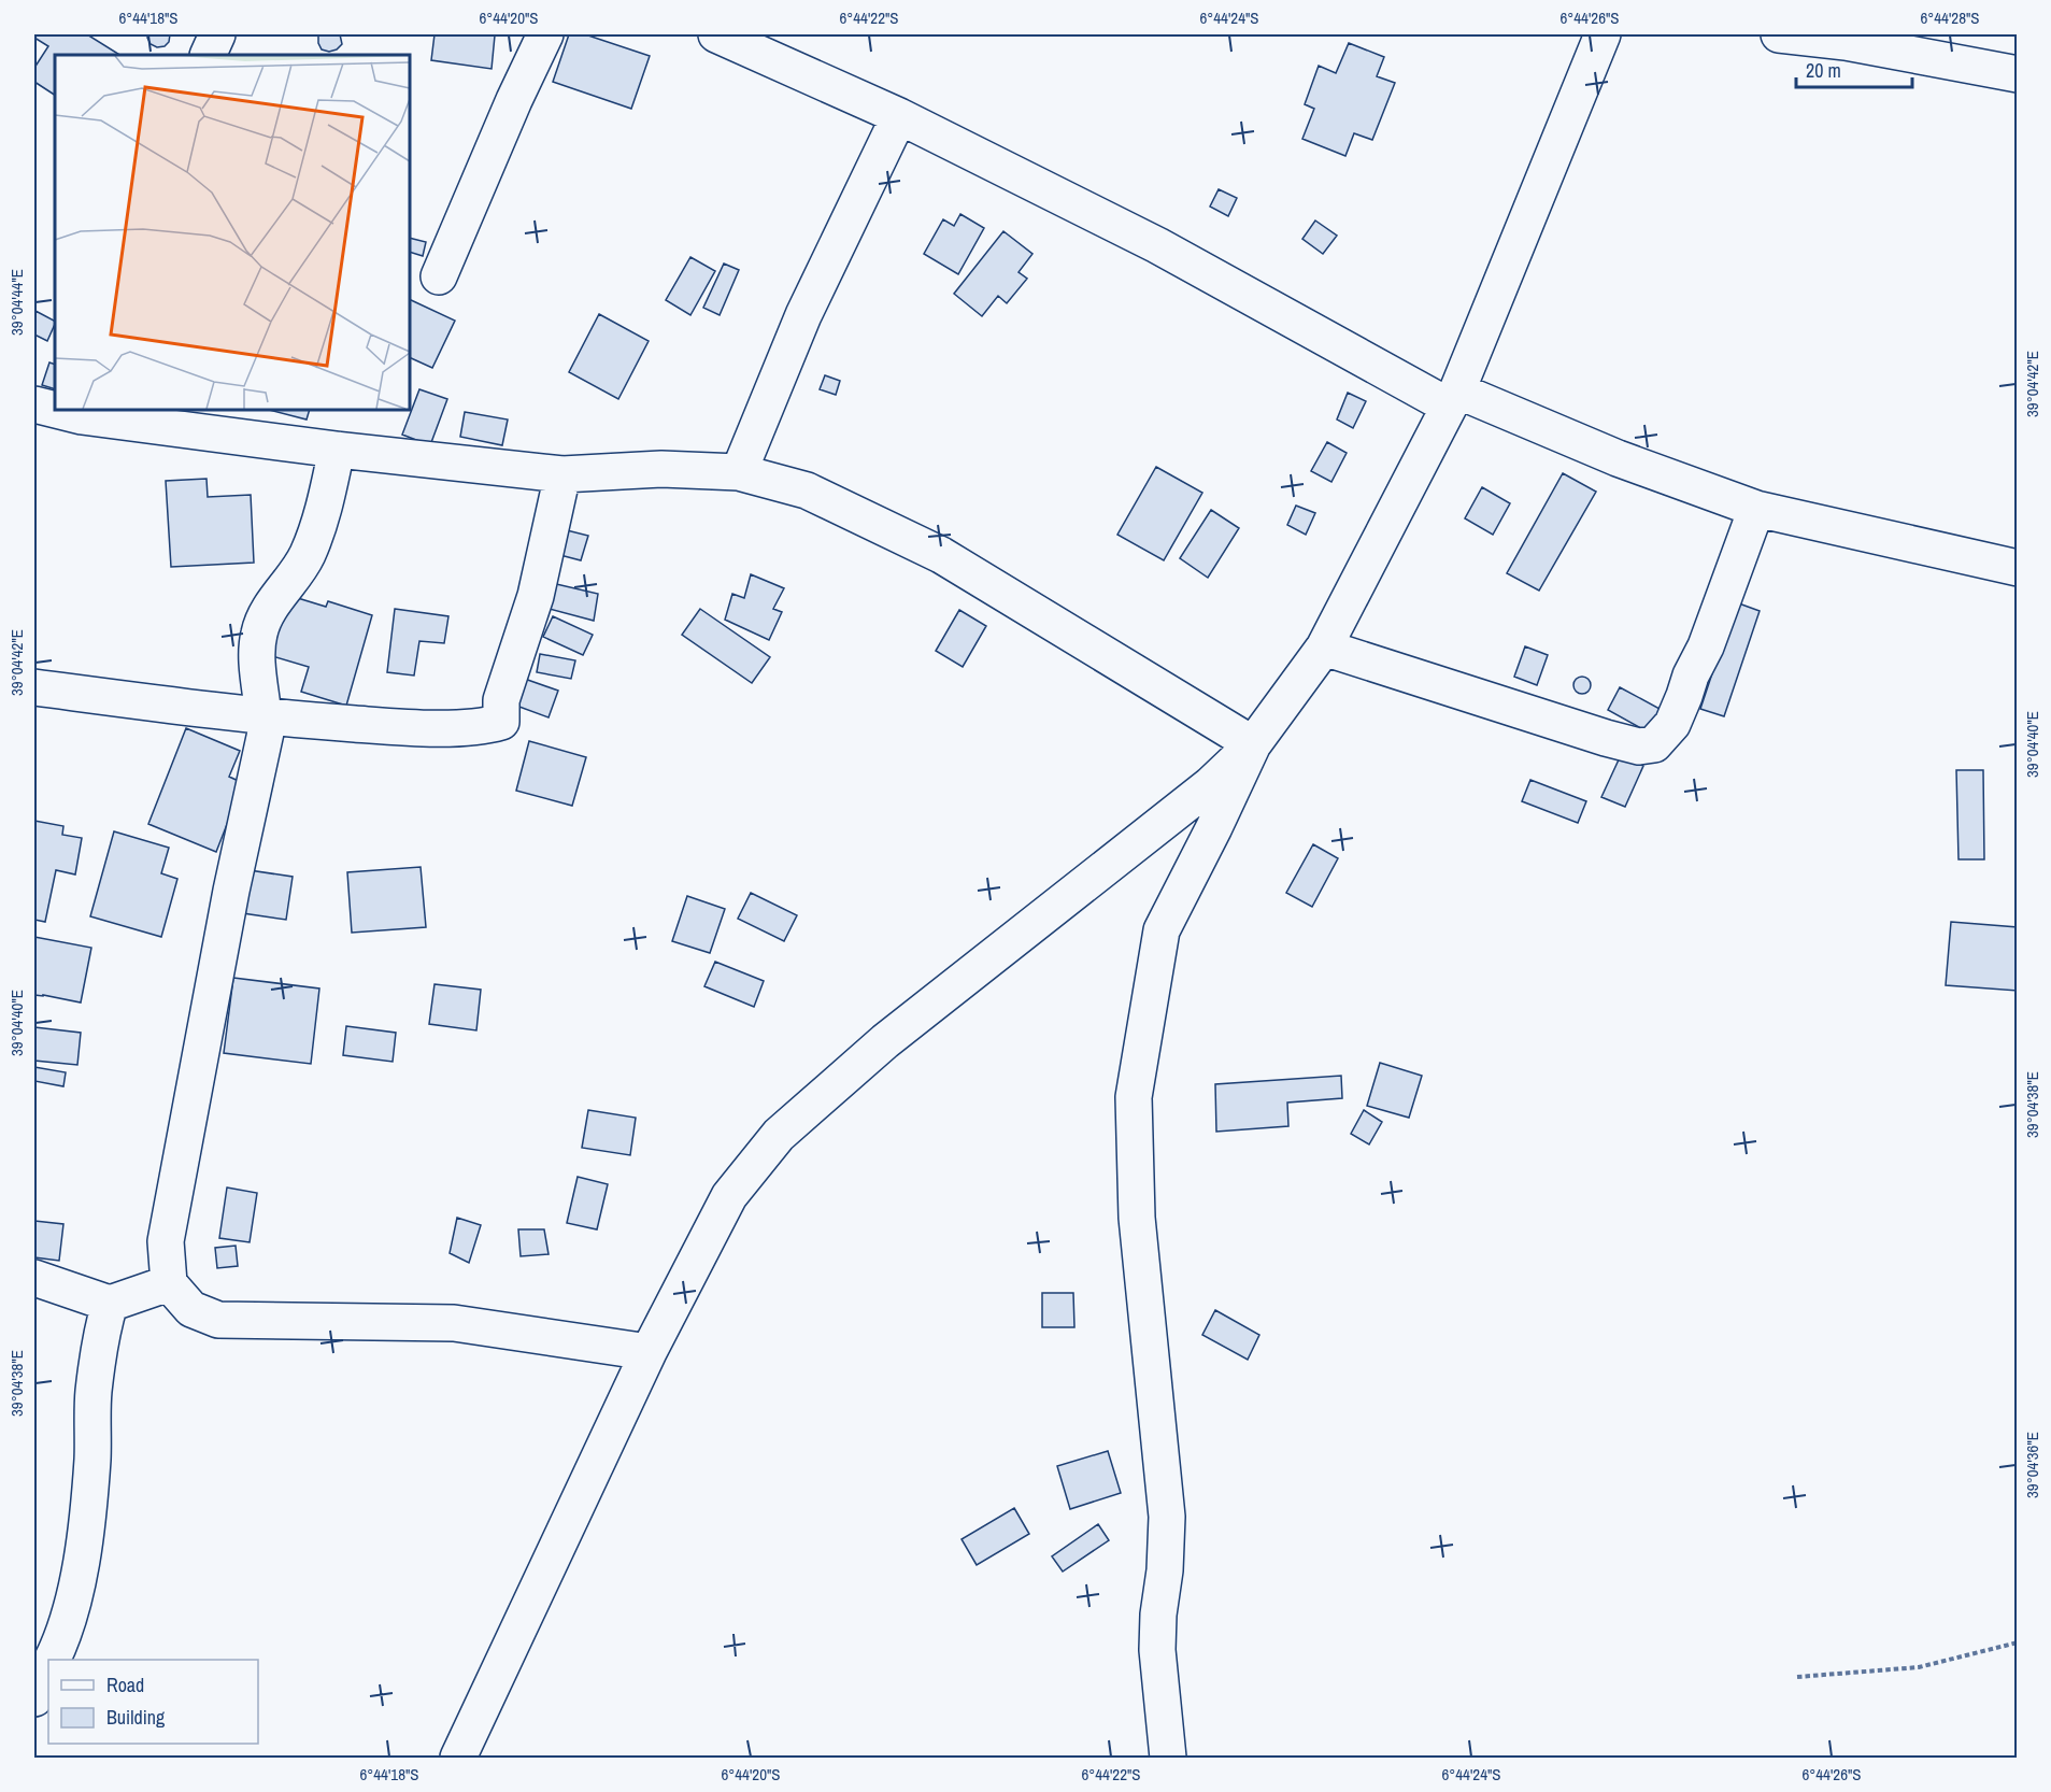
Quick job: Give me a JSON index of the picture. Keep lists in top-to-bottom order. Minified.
{"legend":["Road","Building"],"scale_bar":"20 m","coordinates":["6°44'18\"S","6°44'20\"S","6°44'22\"S","6°44'24\"S","6°44'26\"S","6°44'28\"S","39°04'44\"E","39°04'42\"E","39°04'40\"E","39°04'38\"E","39°04'36\"E"]}
